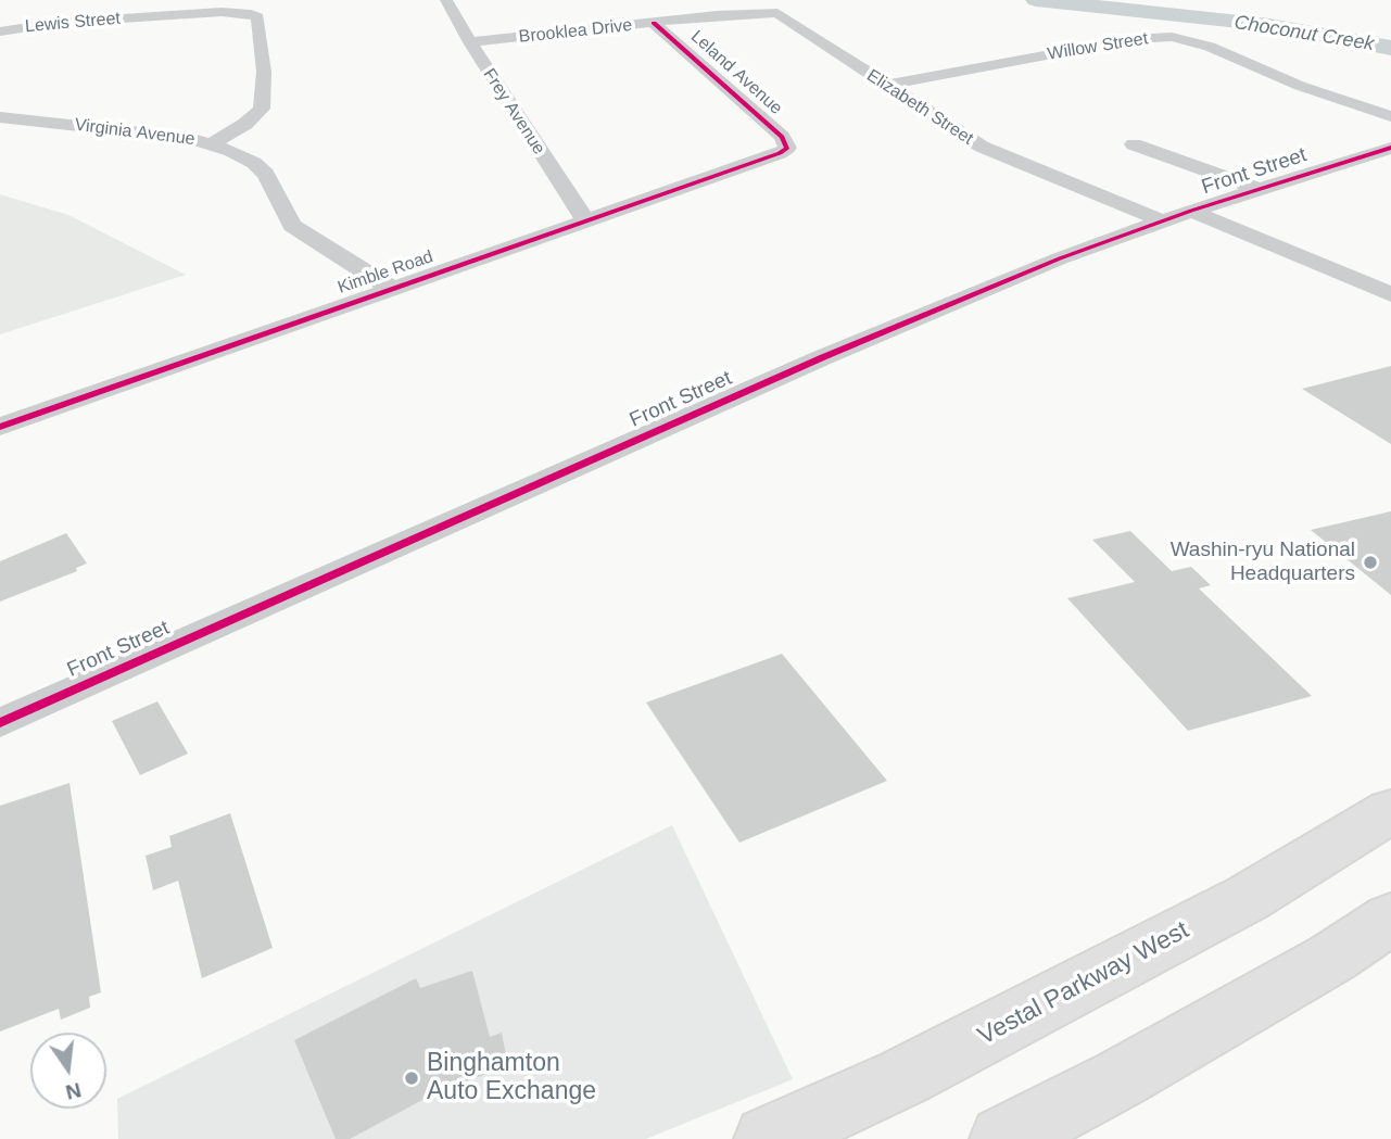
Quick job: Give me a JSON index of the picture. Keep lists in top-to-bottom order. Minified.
{"streets":{"main road":["Vestal Parkway West"],"street":["Lewis Street","Brooklea Drive","Willow Street","Leland Avenue","Elizabeth Street","Frey Avenue","Virginia Avenue","Front Street","Kimble Road"]},"crossings":[["Lewis Street","Virginia Avenue"],["Brooklea Drive","Leland Avenue"],["Brooklea Drive","Elizabeth Street"],["Brooklea Drive","Frey Avenue"],["Willow Street","Elizabeth Street"],["Leland Avenue","Kimble Road"],["Elizabeth Street","Front Street"],["Frey Avenue","Kimble Road"],["Virginia Avenue","Kimble Road"]],"water":["Choconut Creek"],"places":["Washin-ryu National Headquarters","Binghamton Auto Exchange"],"north":"bottom"}
